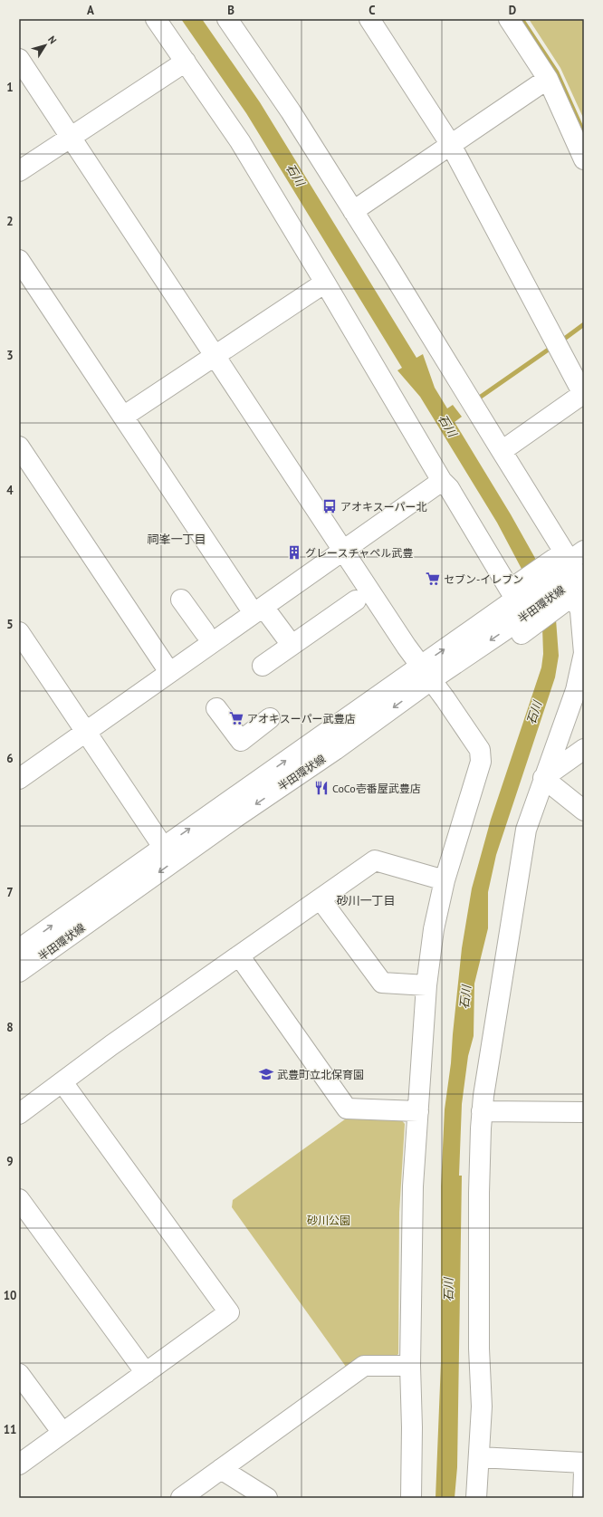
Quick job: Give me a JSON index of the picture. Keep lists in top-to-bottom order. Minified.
{"streets":{"street":["半田環状線"]},"districts":["祠峯一丁目","砂川一丁目"],"water":["石川"],"parks":["砂川公園"],"places":{"bus stop":["アオキスーパー北"],"building":["グレースチャペル武豊"],"supermarket":["セブン-イレブン","アオキスーパー武豊店"],"restaurant":["CoCo壱番屋武豊店"],"school or university":["武豊町立北保育園"]},"north":"top right","grid":{"columns":["A","B","C","D"],"rows":["1","2","3","4","5","6","7","8","9","10","11"]}}
